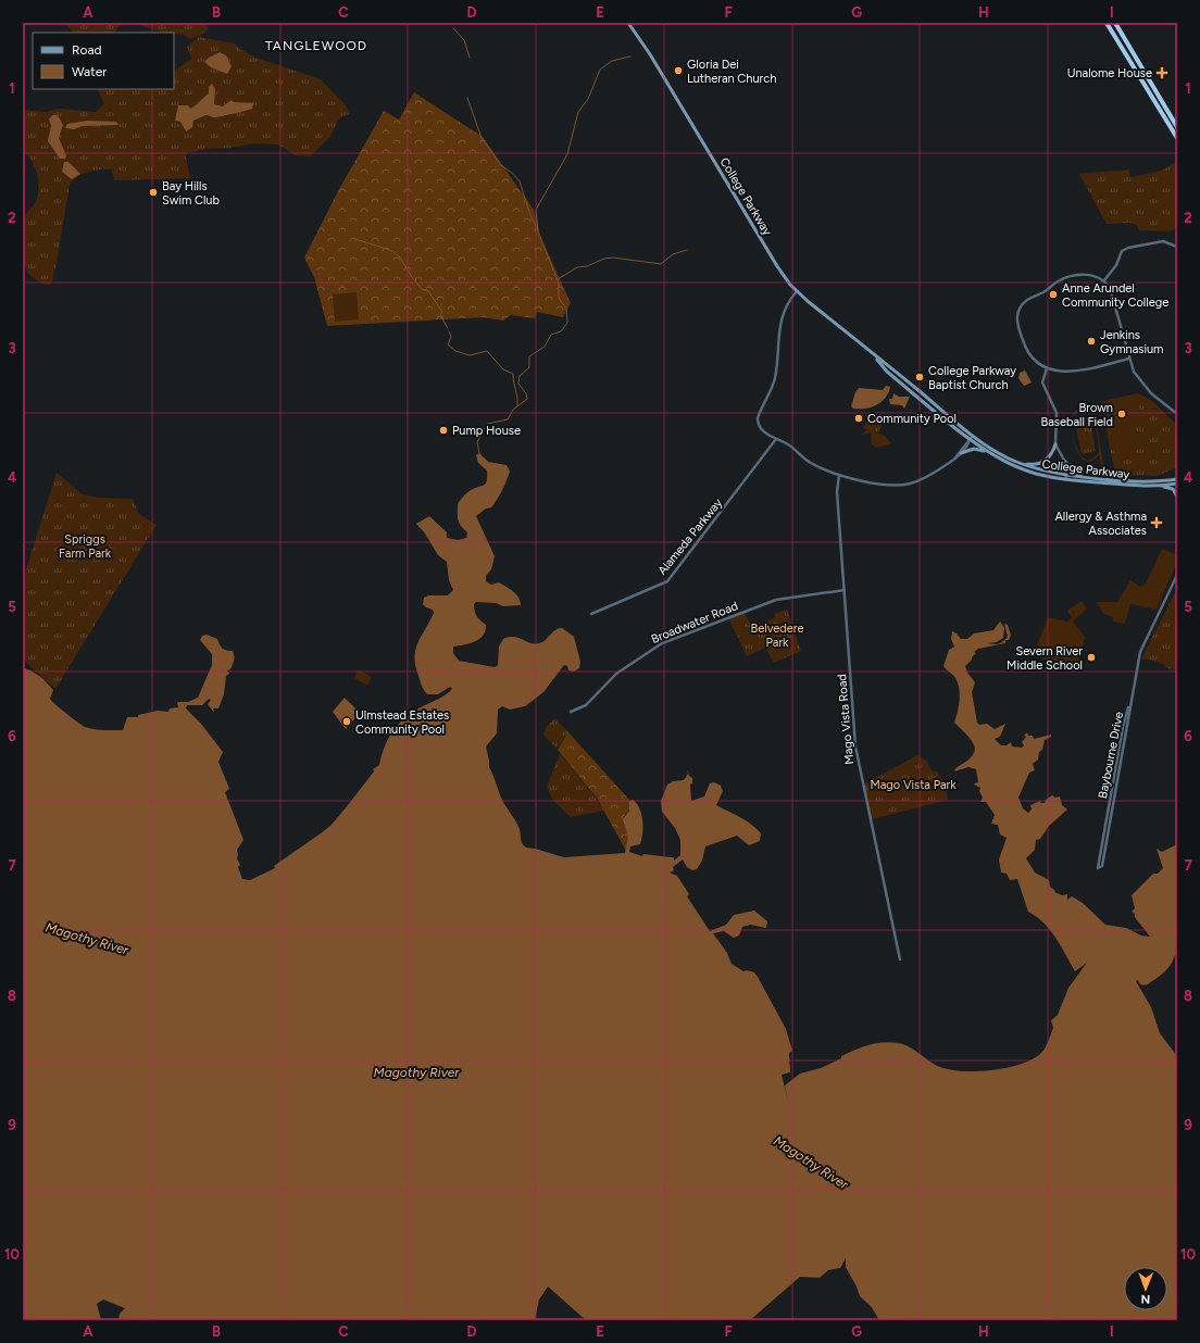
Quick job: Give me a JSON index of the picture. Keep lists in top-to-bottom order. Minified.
{"streets":{"main road":["College Parkway"],"street":["Alameda Parkway","Broadwater Road","Mago Vista Road","Baybourne Drive"]},"crossings":[["Broadwater Road","Mago Vista Road"]],"districts":["TANGLEWOOD"],"water":["Magothy River"],"parks":["Spriggs Farm Park","Belvedere Park","Mago Vista Park"],"places":{"other":["Gloria Dei Lutheran Church","Bay Hills Swim Club","Anne Arundel Community College","Jenkins Gymnasium","College Parkway Baptist Church","Brown Baseball Field","Community Pool","Pump House","Severn River Middle School","Ulmstead Estates Community Pool"],"health":["Unalome House","Allergy & Asthma Associates"]},"legend":["Road","Water"],"north":"bottom","grid":{"columns":["A","B","C","D","E","F","G","H","I"],"rows":["1","2","3","4","5","6","7","8","9","10"]}}
